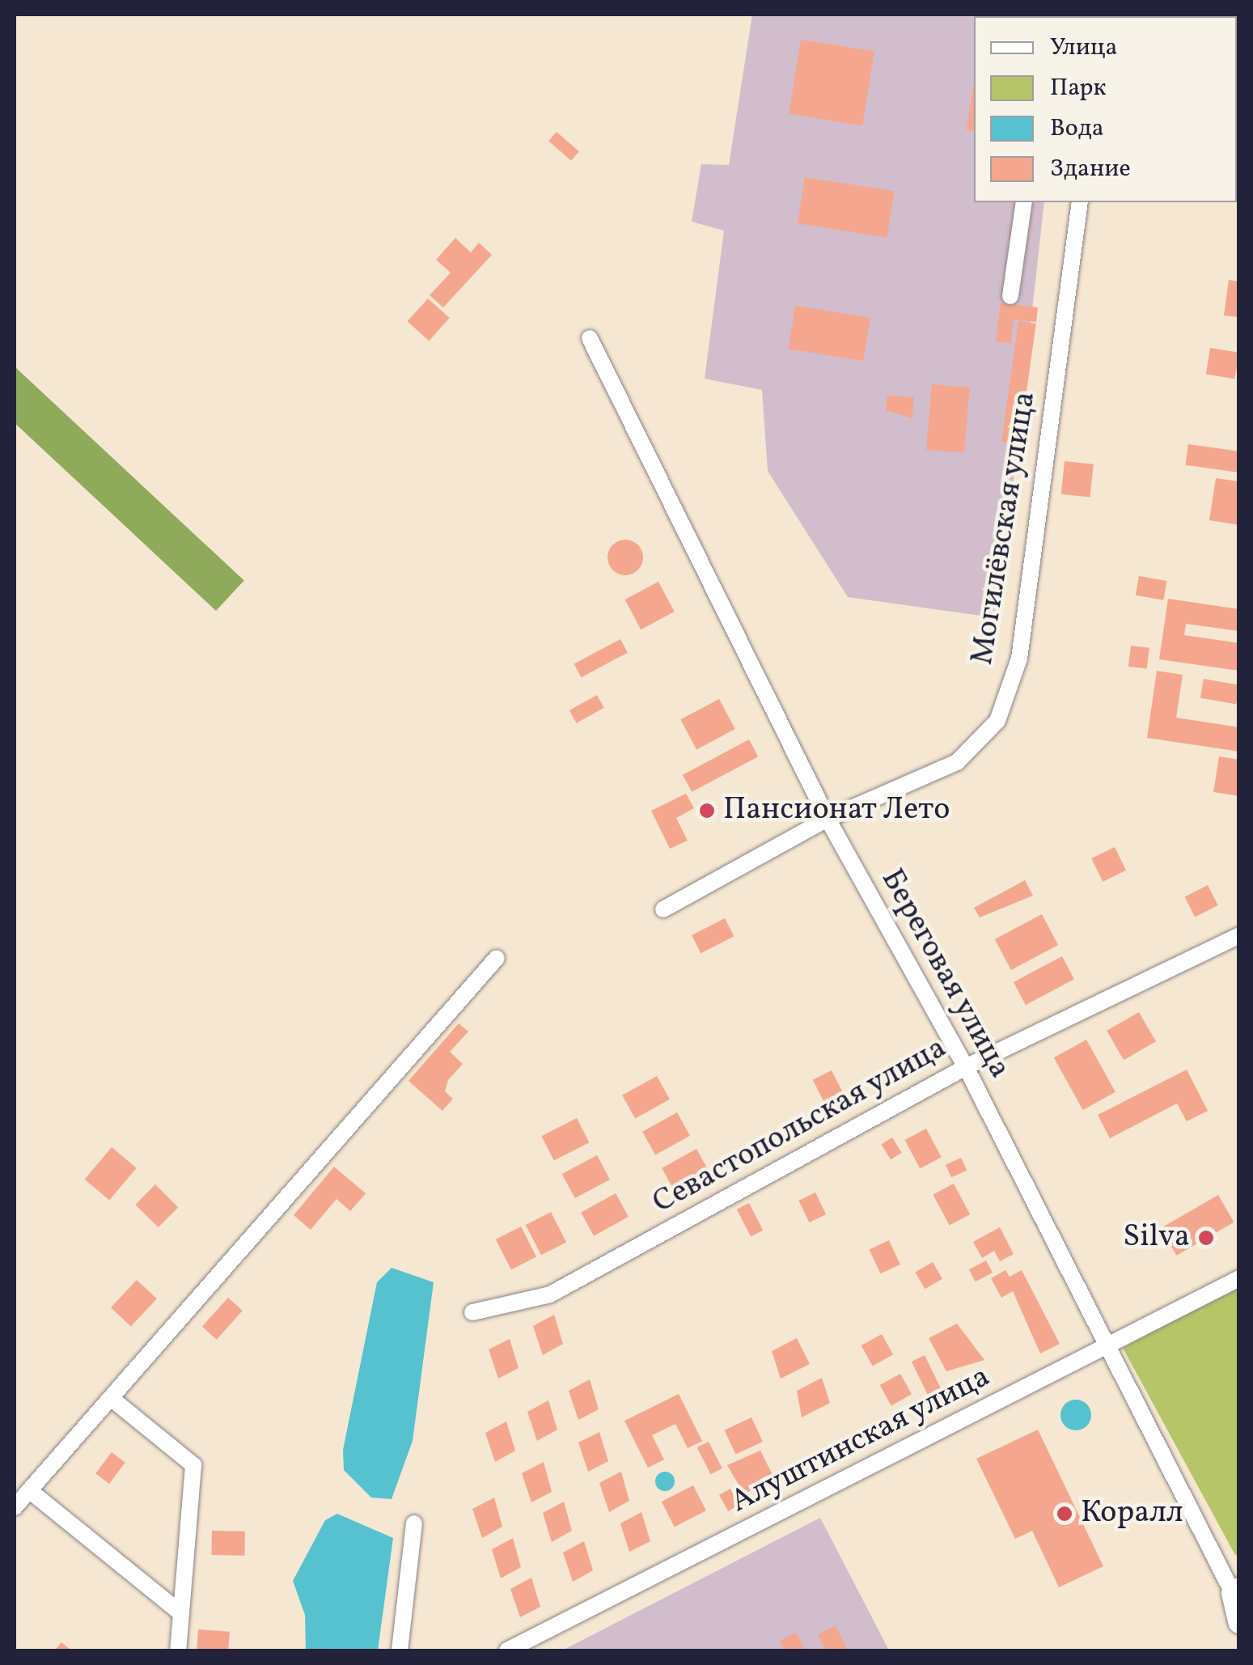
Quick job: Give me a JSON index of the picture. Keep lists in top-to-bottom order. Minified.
{"streets":{"street":["Могилёвская улица","Береговая улица","Севастопольская улица","Алуштинская улица"]},"crossings":[["Могилёвская улица","Береговая улица"],["Береговая улица","Севастопольская улица"],["Береговая улица","Алуштинская улица"]],"places":["Пансионат Лето","Silva","Коралл"],"legend":["Улица","Парк","Вода","Здание"]}
